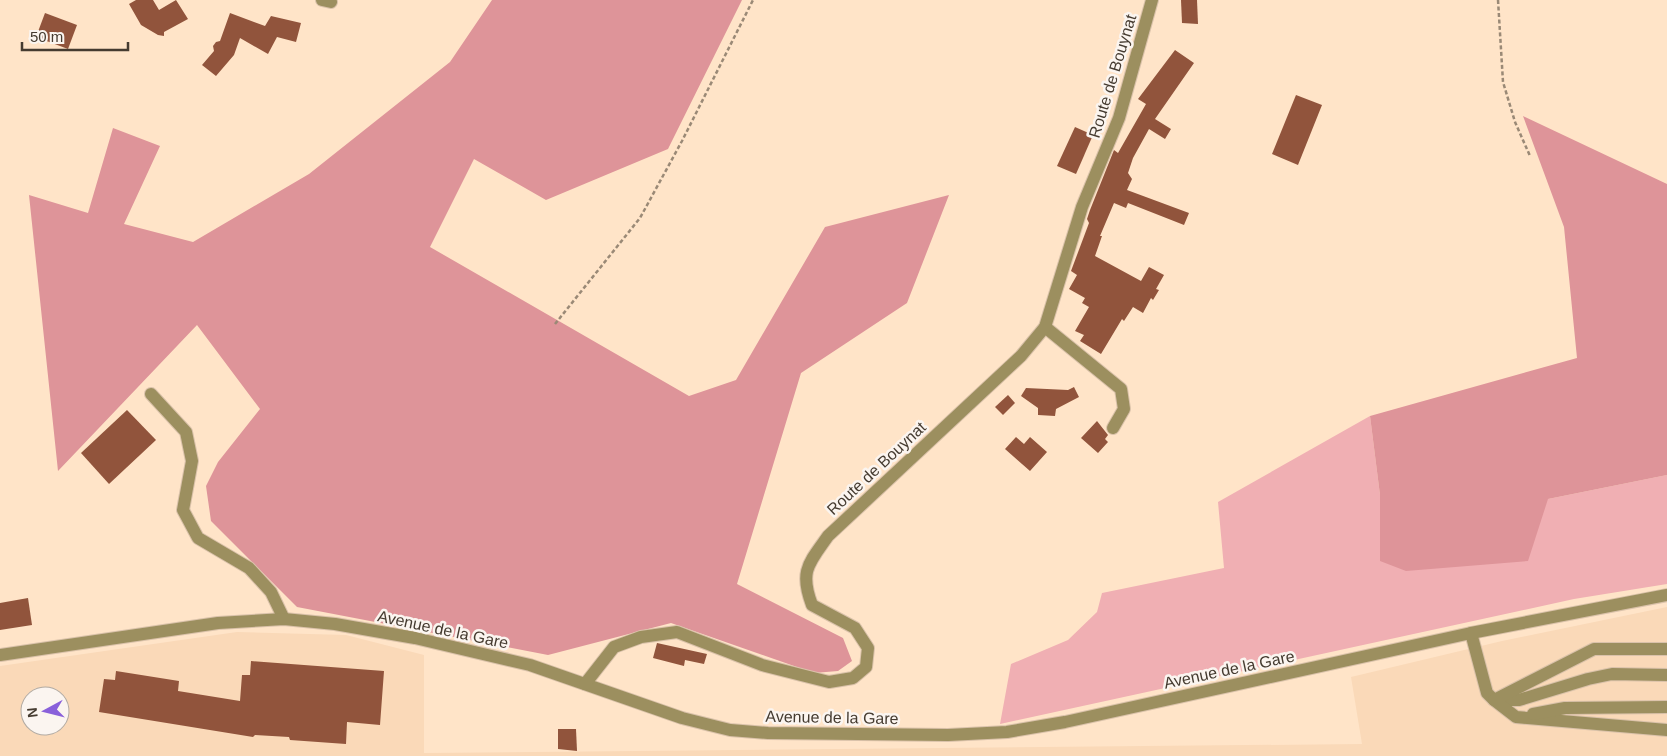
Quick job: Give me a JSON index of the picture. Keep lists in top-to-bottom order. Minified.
{"streets":{"street":["Route de Bouynat","Avenue de la Gare"]},"crossings":[["Route de Bouynat","Avenue de la Gare"]],"scale_bar":"50 m","north":"left"}
